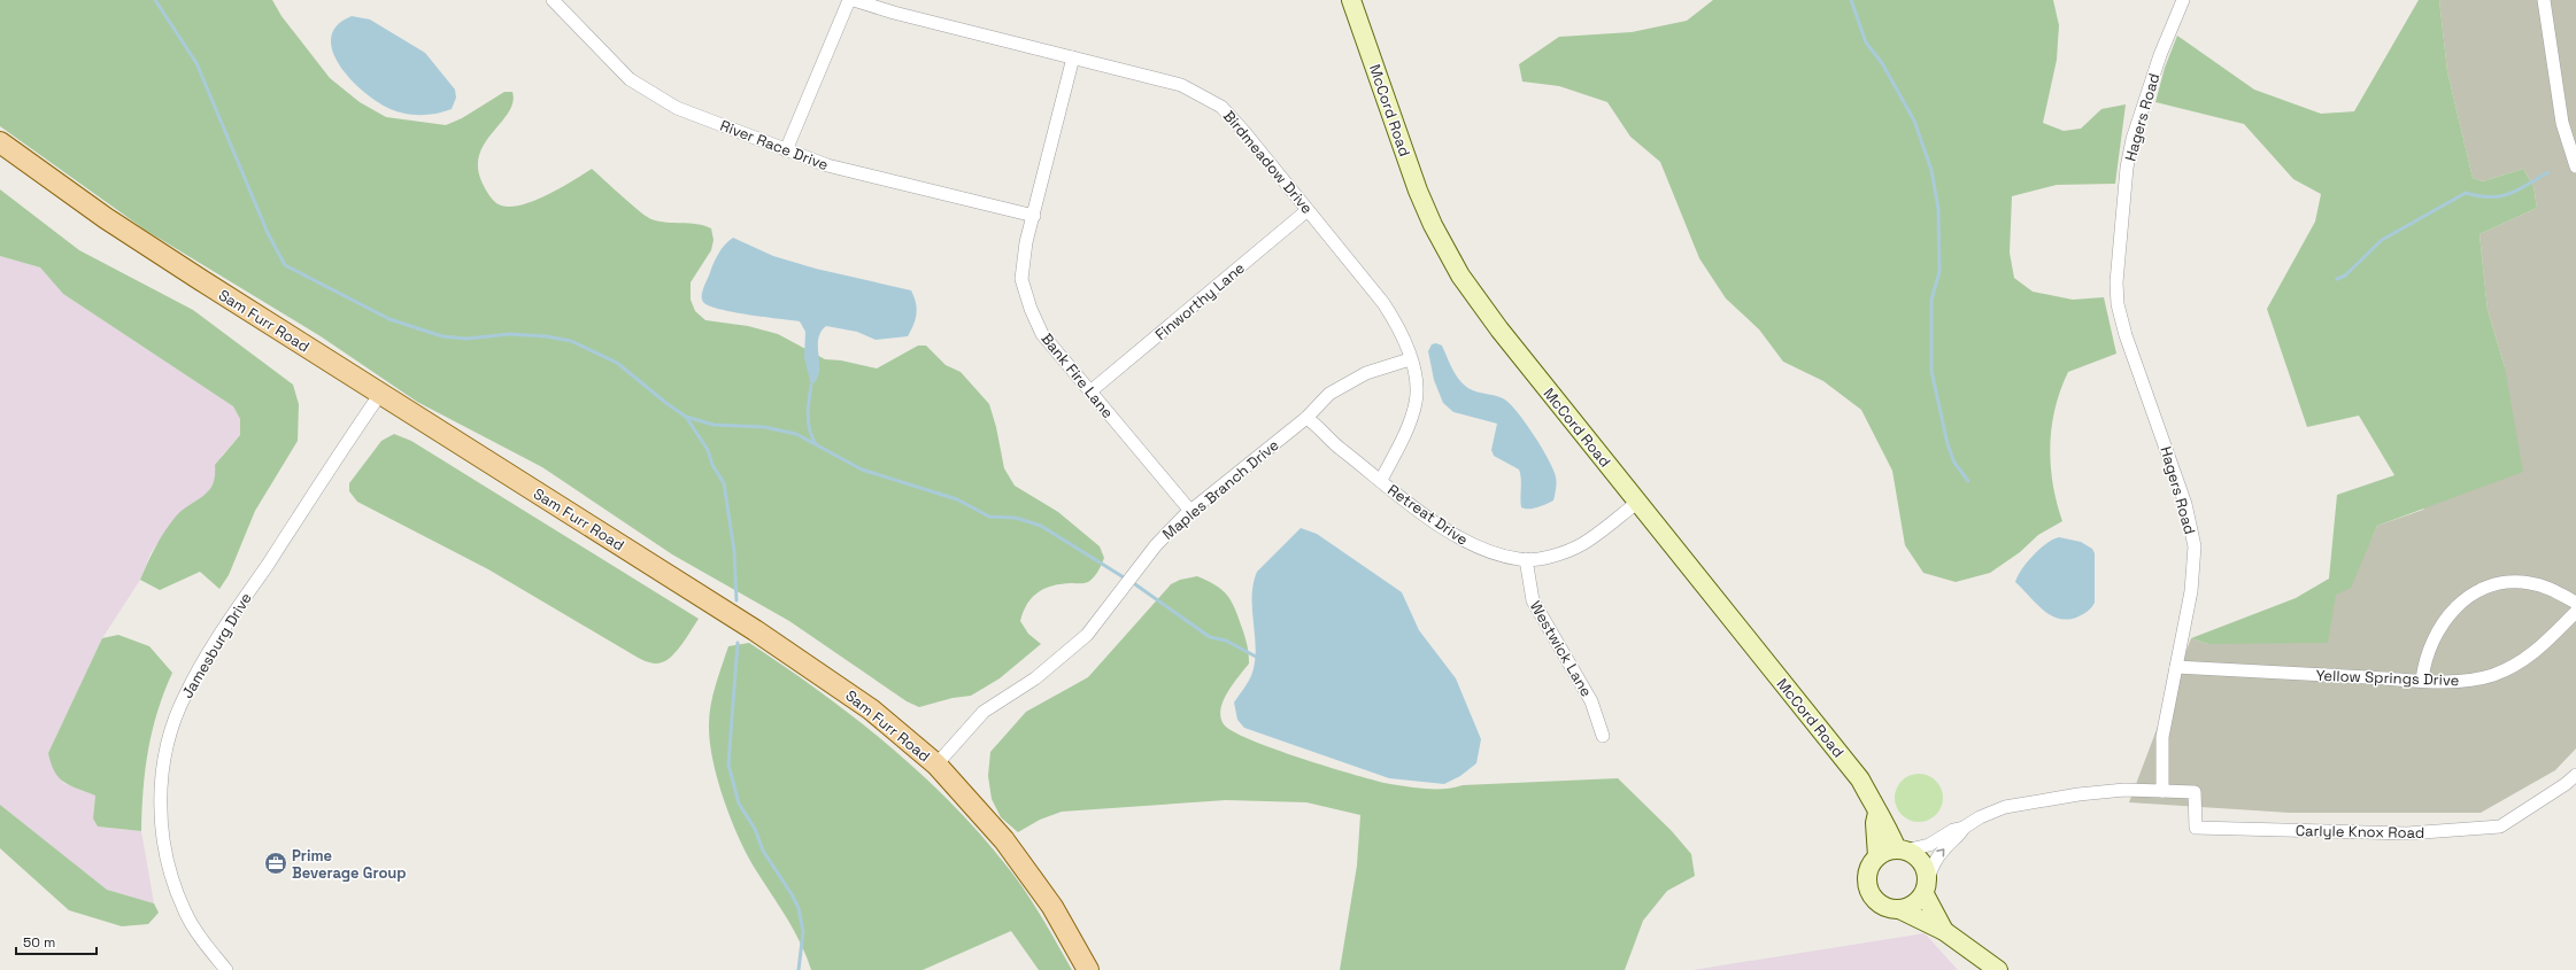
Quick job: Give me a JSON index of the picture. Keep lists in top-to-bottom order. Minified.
{"streets":{"main road":["Sam Furr Road"],"street":["McCord Road","Hagers Road","River Race Drive","Birdmeadow Drive","Finworthy Lane","Bank Fire Lane","Maples Branch Drive","Retreat Drive","Jamesburg Drive","Westwick Lane","Yellow Springs Drive","Carlyle Knox Road"]},"crossings":[["McCord Road","Retreat Drive"],["Hagers Road","Yellow Springs Drive"],["Hagers Road","Carlyle Knox Road"],["River Race Drive","Bank Fire Lane"],["Birdmeadow Drive","Finworthy Lane"],["Birdmeadow Drive","Bank Fire Lane"],["Birdmeadow Drive","Maples Branch Drive"],["Birdmeadow Drive","Retreat Drive"],["Finworthy Lane","Bank Fire Lane"],["Sam Furr Road","Maples Branch Drive"],["Sam Furr Road","Jamesburg Drive"],["Bank Fire Lane","Maples Branch Drive"],["Maples Branch Drive","Retreat Drive"],["Retreat Drive","Westwick Lane"]],"places":{"office":["Prime Beverage Group"]},"scale_bar":"50 m"}
